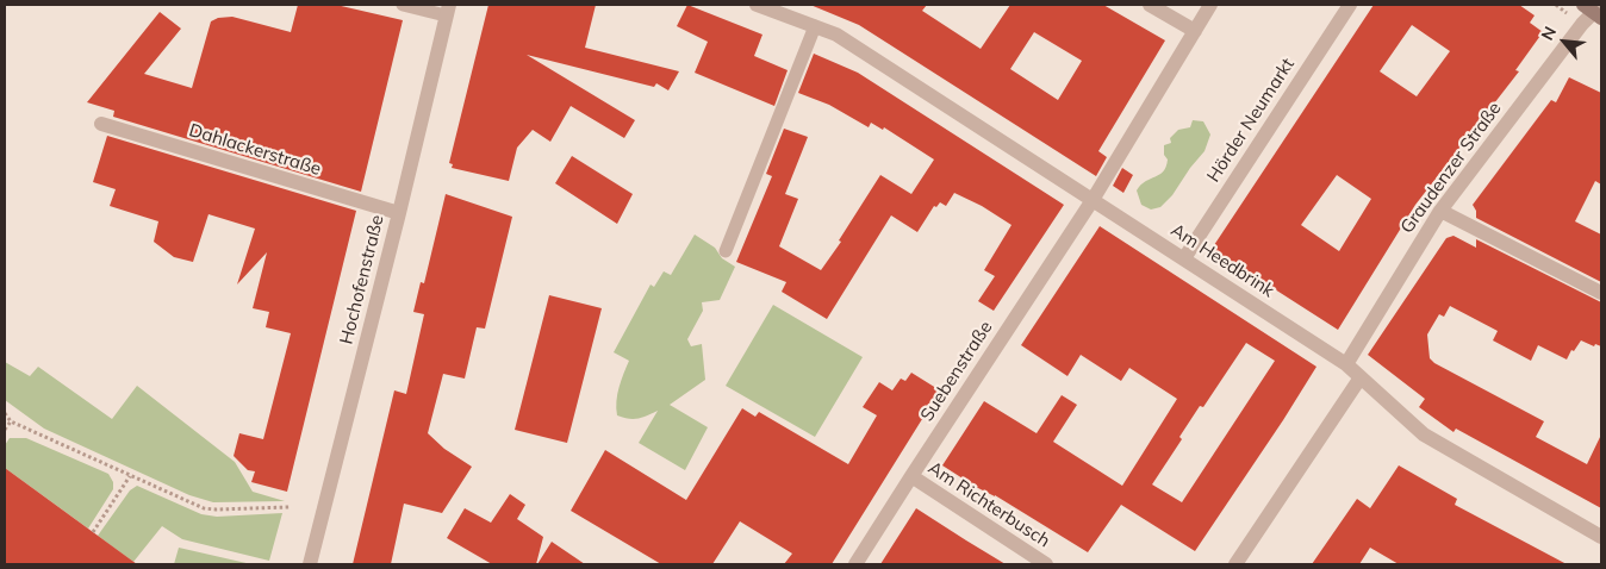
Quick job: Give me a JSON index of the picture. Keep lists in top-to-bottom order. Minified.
{"streets":{"street":["Hörder Neumarkt","Dahlackerstraße","Graudenzer Straße","Am Heedbrink","Hochofenstraße","Suebenstraße","Am Richterbusch"]},"crossings":[["Hörder Neumarkt","Am Heedbrink"],["Dahlackerstraße","Hochofenstraße"],["Graudenzer Straße","Am Heedbrink"],["Am Heedbrink","Suebenstraße"],["Suebenstraße","Am Richterbusch"]],"north":"top left"}
